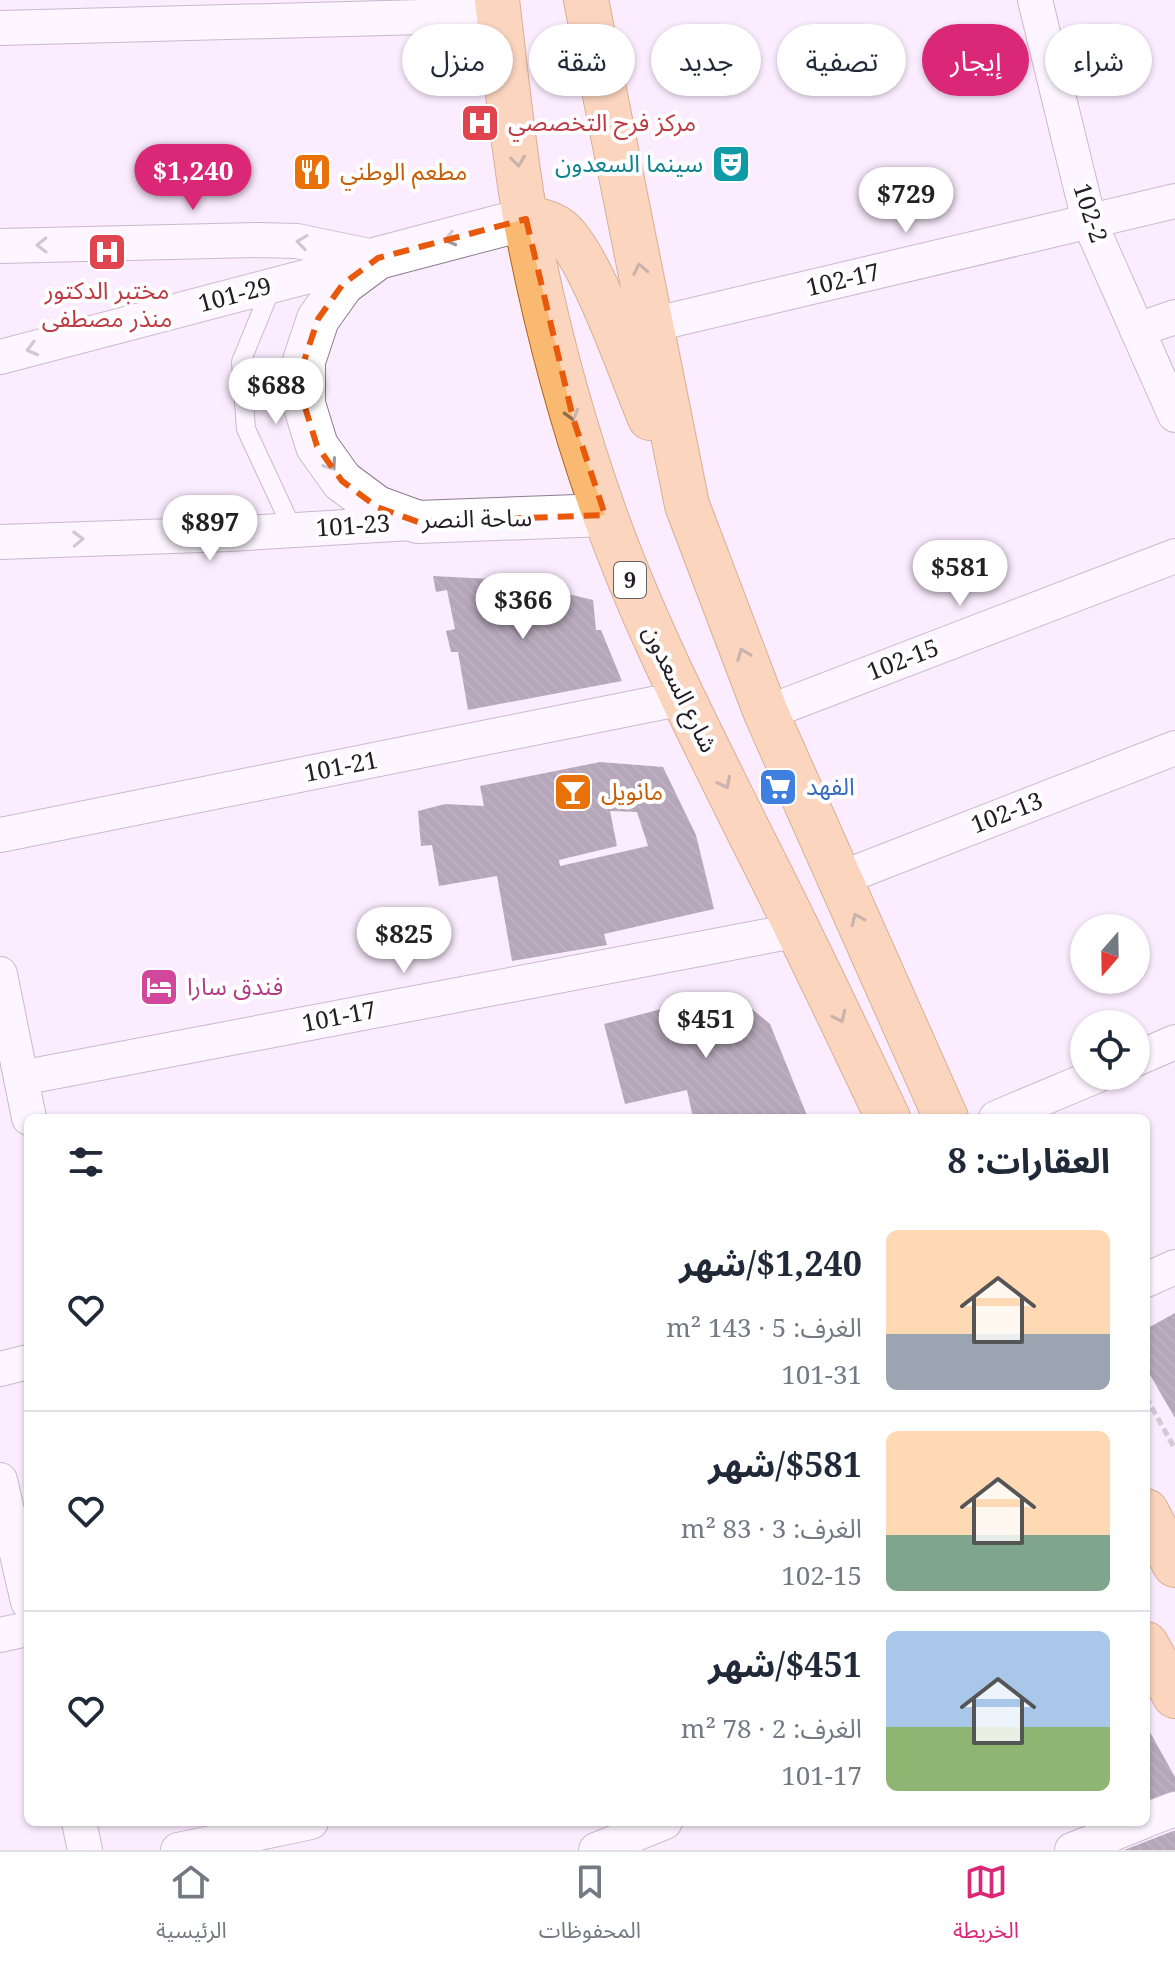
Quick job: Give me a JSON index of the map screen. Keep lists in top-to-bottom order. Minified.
{"streets":{"main road":["9","شارع السعدون"],"street":["102-2","102-17","101-29","ساحة النصر","101-23","102-15","101-21","102-13","101-17"]},"crossings":[["102-2","102-17"],["101-29","ساحة النصر"],["ساحة النصر","101-23"],["ساحة النصر","شارع السعدون"],["شارع السعدون","101-21"],["شارع السعدون","101-17"]],"places":{"hospital":["مركز فرح التخصصي","مختبر الدكتور منذر مصطفى"],"theatre":["سينما السعدون"],"restaurant":["مطعم الوطني"],"supermarket":["الفهد"],"bar":["مانويل"],"hotel":["فندق سارا"]},"north":"bottom","page":{"chip":["شراء","إيجار","تصفية","جديد","شقة","منزل"],"price":["$1,240","$729","$688","$897","$581","$366","$825","$451"],"heading":"العقارات: 8","list":[{"name":"$1,240/شهر","note":"الغرف: 5 · 143 m² · 101-31"},{"name":"$581/شهر","note":"الغرف: 3 · 83 m² · 102-15"},{"name":"$451/شهر","note":"الغرف: 2 · 78 m² · 101-17"}],"tabs":["الخريطة","المحفوظات","الرئيسية"]}}
